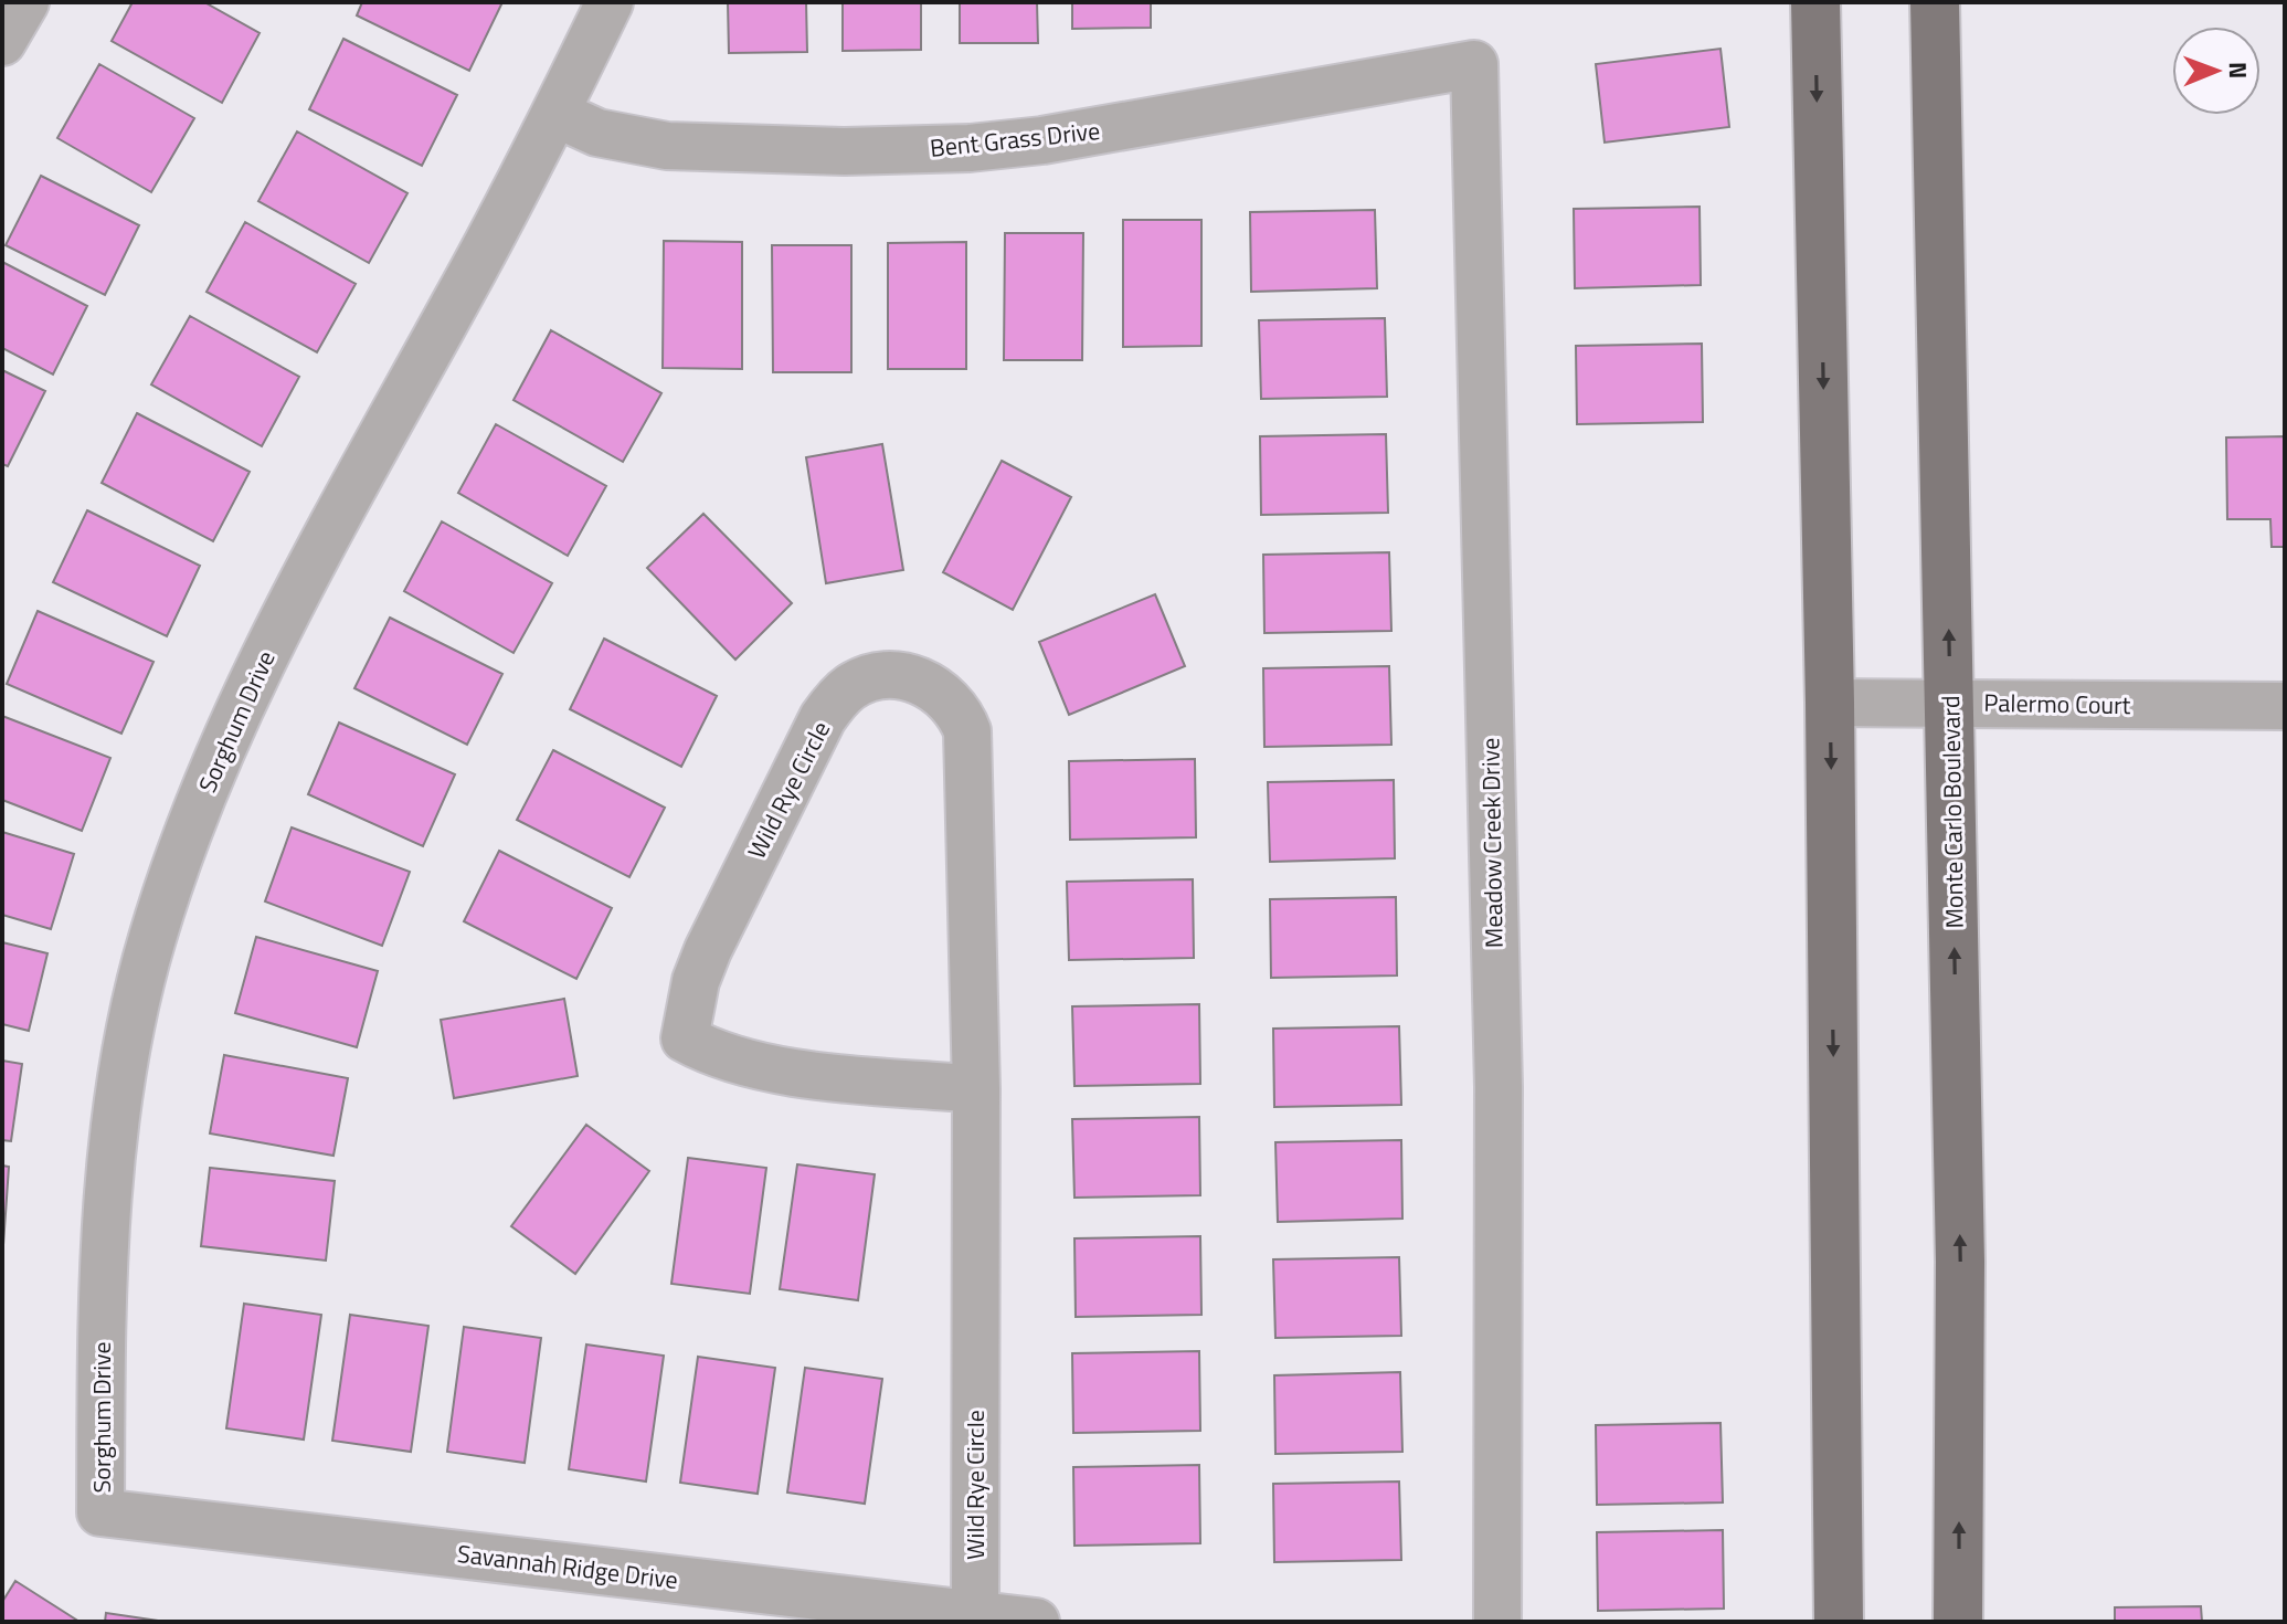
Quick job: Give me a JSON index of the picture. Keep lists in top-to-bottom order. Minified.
{"streets":{"main road":["Monte Carlo Boulevard"],"street":["Bent Grass Drive","Palermo Court","Sorghum Drive","Wild Rye Circle","Meadow Creek Drive","Savannah Ridge Drive"]},"crossings":[["Bent Grass Drive","Sorghum Drive"],["Bent Grass Drive","Meadow Creek Drive"],["Palermo Court","Monte Carlo Boulevard"],["Sorghum Drive","Savannah Ridge Drive"],["Wild Rye Circle","Savannah Ridge Drive"]],"north":"right"}
